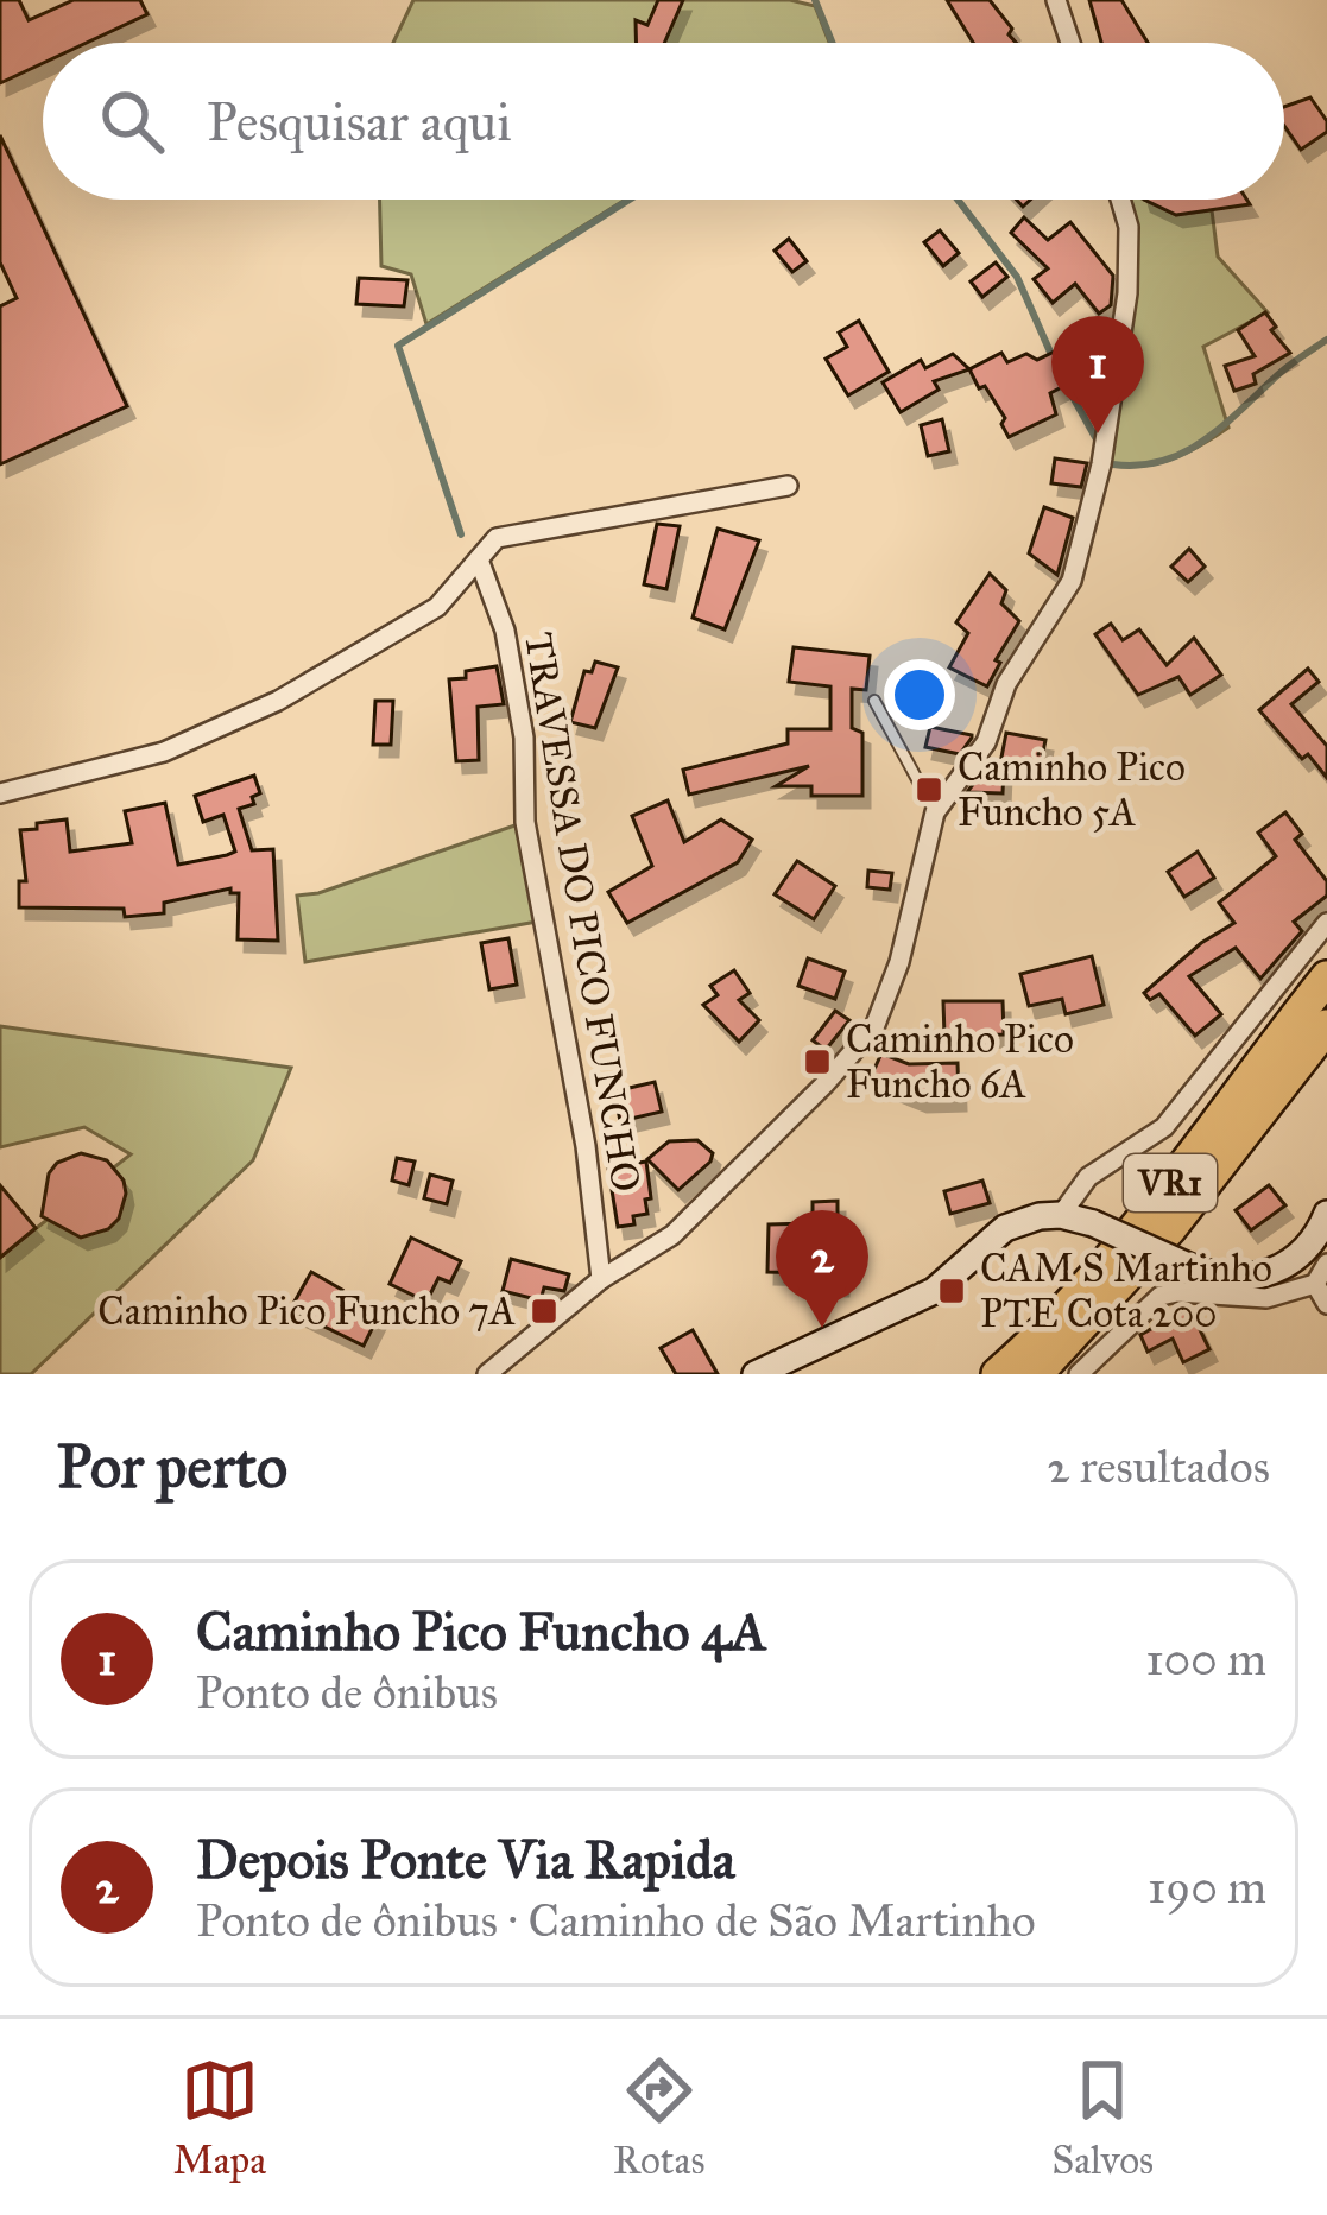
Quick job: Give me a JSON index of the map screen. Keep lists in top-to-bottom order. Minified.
{"streets":{"highway":["VR1"],"street":["TRAVESSA DO PICO FUNCHO"]},"places":{"transit":["Caminho Pico Funcho 5A","Caminho Pico Funcho 6A","CAM S Martinho PTE Cota 200","Caminho Pico Funcho 7A"]},"page":{"search":"Pesquisar aqui","pins":["1","2"],"heading":["Por perto","2 resultados"],"list":[{"mark":"1","name":"Caminho Pico Funcho 4A","note":"Ponto de ônibus","value":"100 m"},{"mark":"2","name":"Depois Ponte Via Rapida","note":"Ponto de ônibus · Caminho de São Martinho","value":"190 m"}],"nav":["Mapa","Rotas","Salvos"]}}
